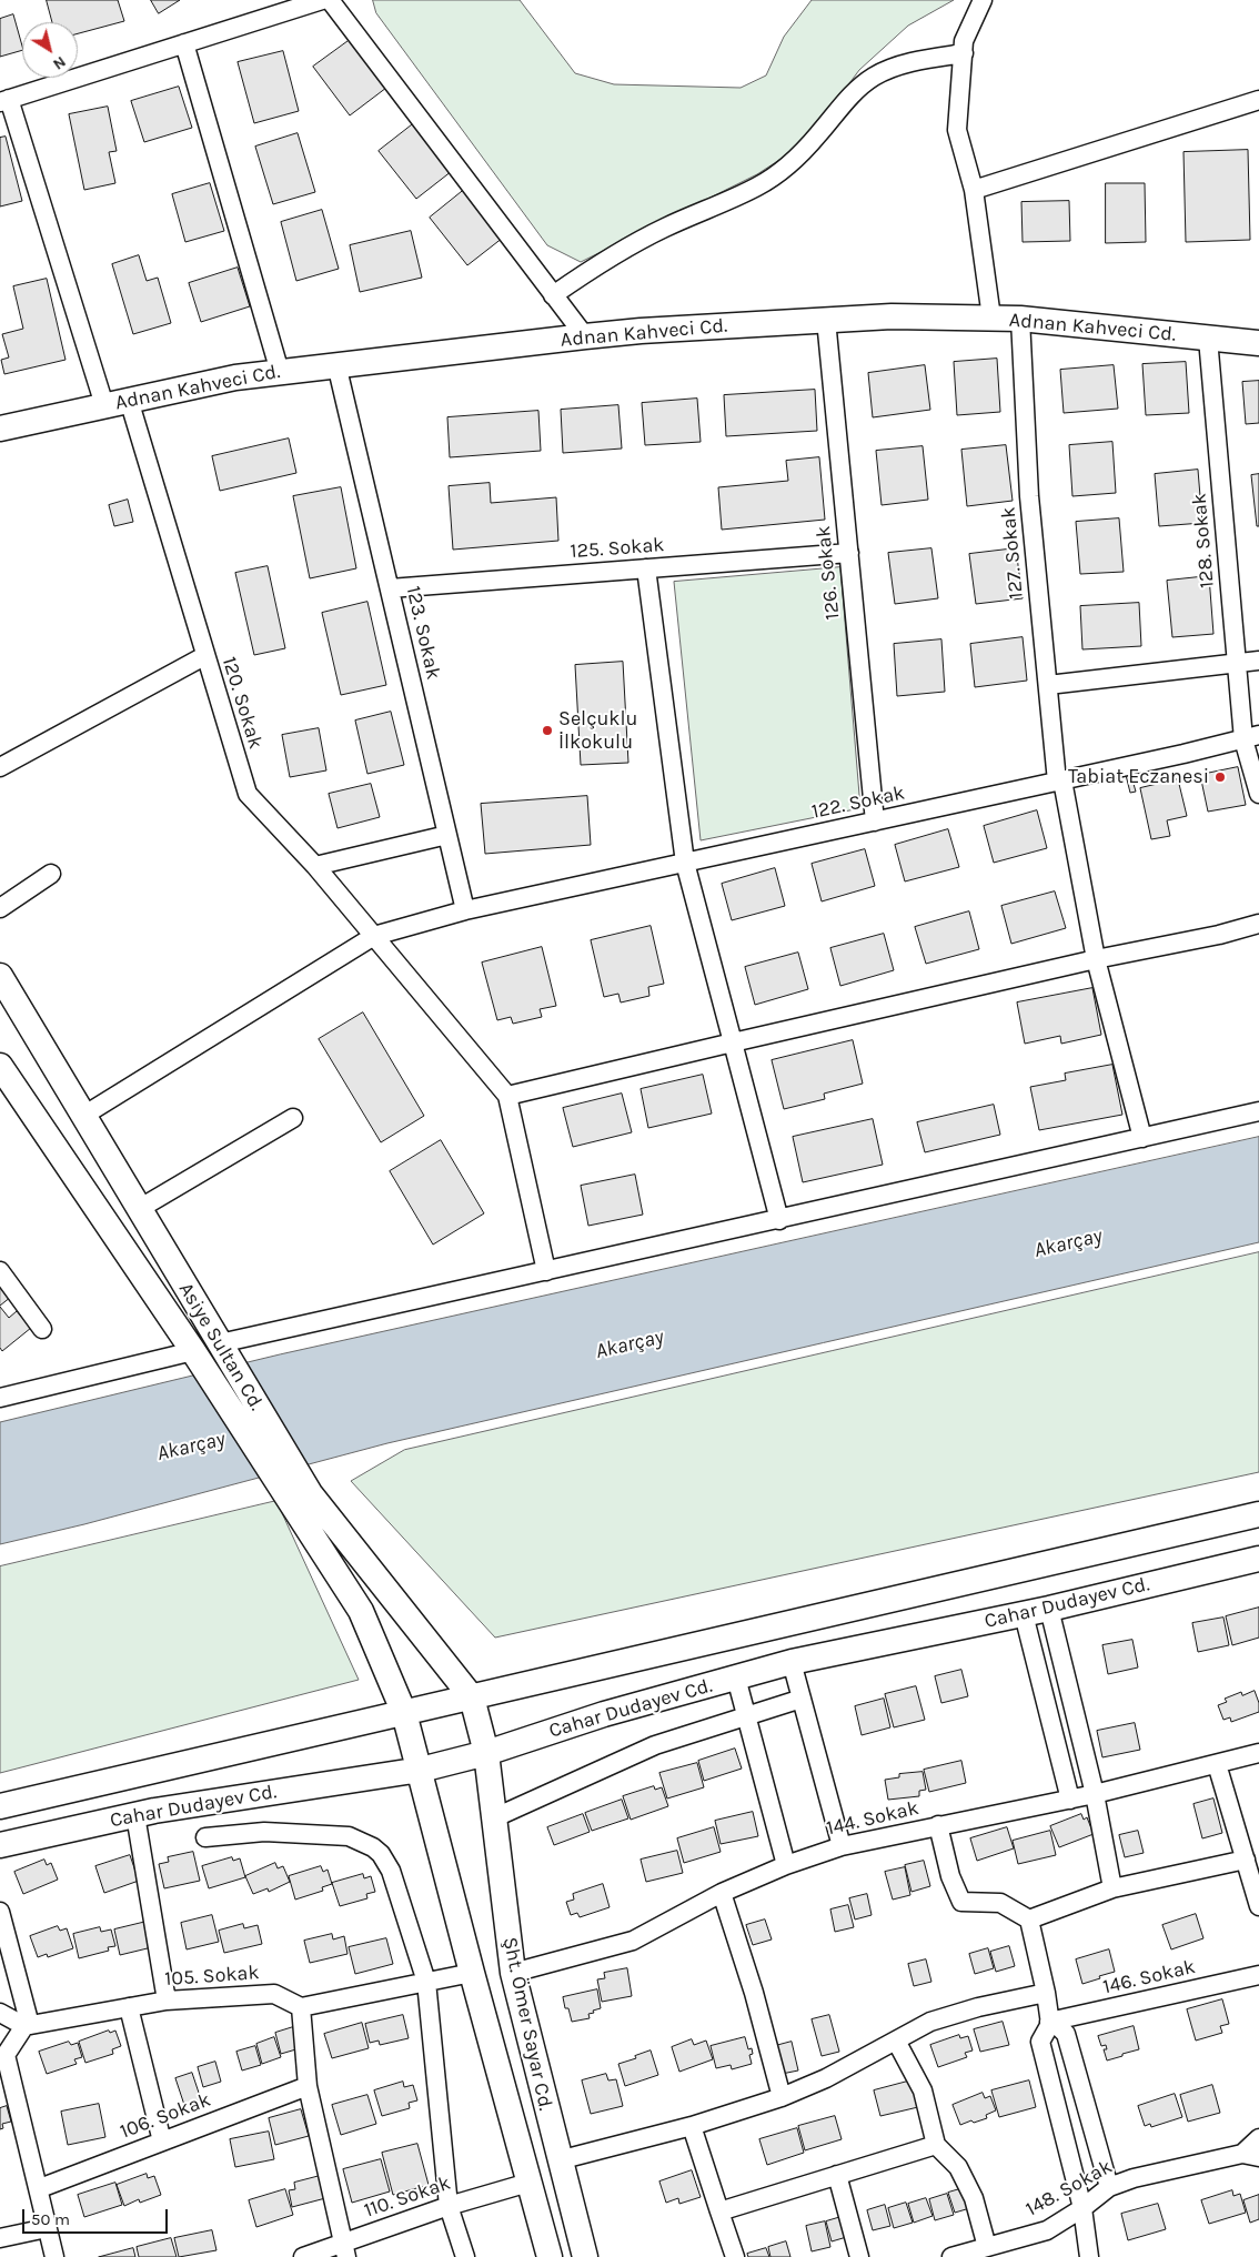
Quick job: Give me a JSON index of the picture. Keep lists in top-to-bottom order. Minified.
{"streets":{"main road":["Adnan Kahveci Cd.","Asiye Sultan Cd.","Cahar Dudayev Cd.","Şht. Ömer Sayar Cd."],"street":["128. Sokak","125. Sokak","127. Sokak","126. Sokak","123. Sokak","120. Sokak","122. Sokak","144. Sokak","105. Sokak","146. Sokak","106. Sokak","148. Sokak","110. Sokak"]},"crossings":[["Adnan Kahveci Cd.","128. Sokak"],["Adnan Kahveci Cd.","127. Sokak"],["Adnan Kahveci Cd.","126. Sokak"],["Adnan Kahveci Cd.","123. Sokak"],["Adnan Kahveci Cd.","120. Sokak"],["128. Sokak","122. Sokak"],["125. Sokak","126. Sokak"],["125. Sokak","123. Sokak"],["127. Sokak","122. Sokak"],["126. Sokak","122. Sokak"],["123. Sokak","122. Sokak"],["120. Sokak","122. Sokak"],["122. Sokak","Asiye Sultan Cd."],["Asiye Sultan Cd.","Cahar Dudayev Cd."],["Asiye Sultan Cd.","Şht. Ömer Sayar Cd."],["Cahar Dudayev Cd.","Şht. Ömer Sayar Cd."],["144. Sokak","Şht. Ömer Sayar Cd."],["Şht. Ömer Sayar Cd.","110. Sokak"]],"water":["Akarçay"],"places":["Selçuklu İlkokulu","Tabiat Eczanesi"],"scale_bar":"50 m","north":"bottom right"}
